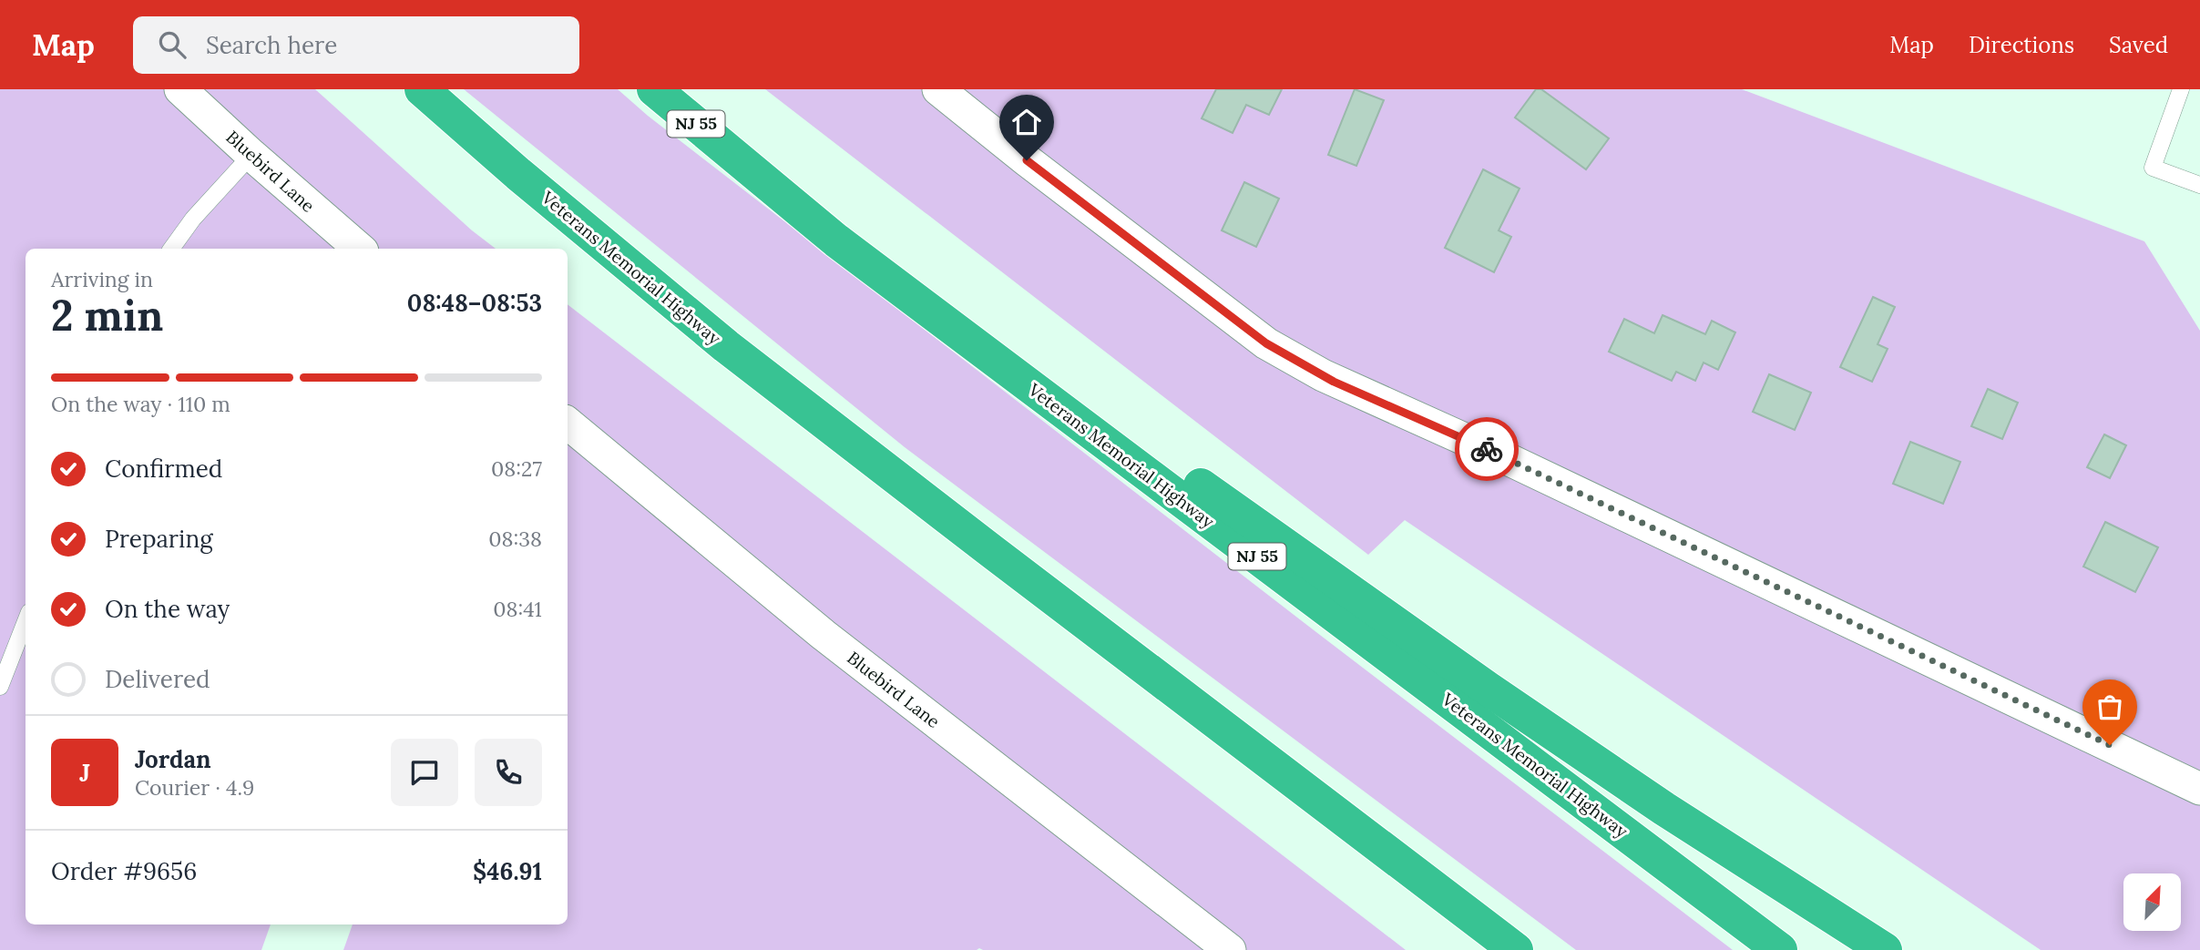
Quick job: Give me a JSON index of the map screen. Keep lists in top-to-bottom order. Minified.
{"streets":{"highway":["NJ 55","Veterans Memorial Highway"],"street":["Bluebird Lane"]},"north":"top right","page":{"header":"Map","search":"Search here","nav":["Map","Directions","Saved"],"heading":["2 min","Arriving in","08:48–08:53"],"panel":["Jordan","Courier · 4.9","Order #9656","$46.91"],"bar":"On the way · 110 m","list":[["Confirmed","08:27"],["Preparing","08:38"],["On the way","08:41"],"Delivered"],"round":"J"}}
